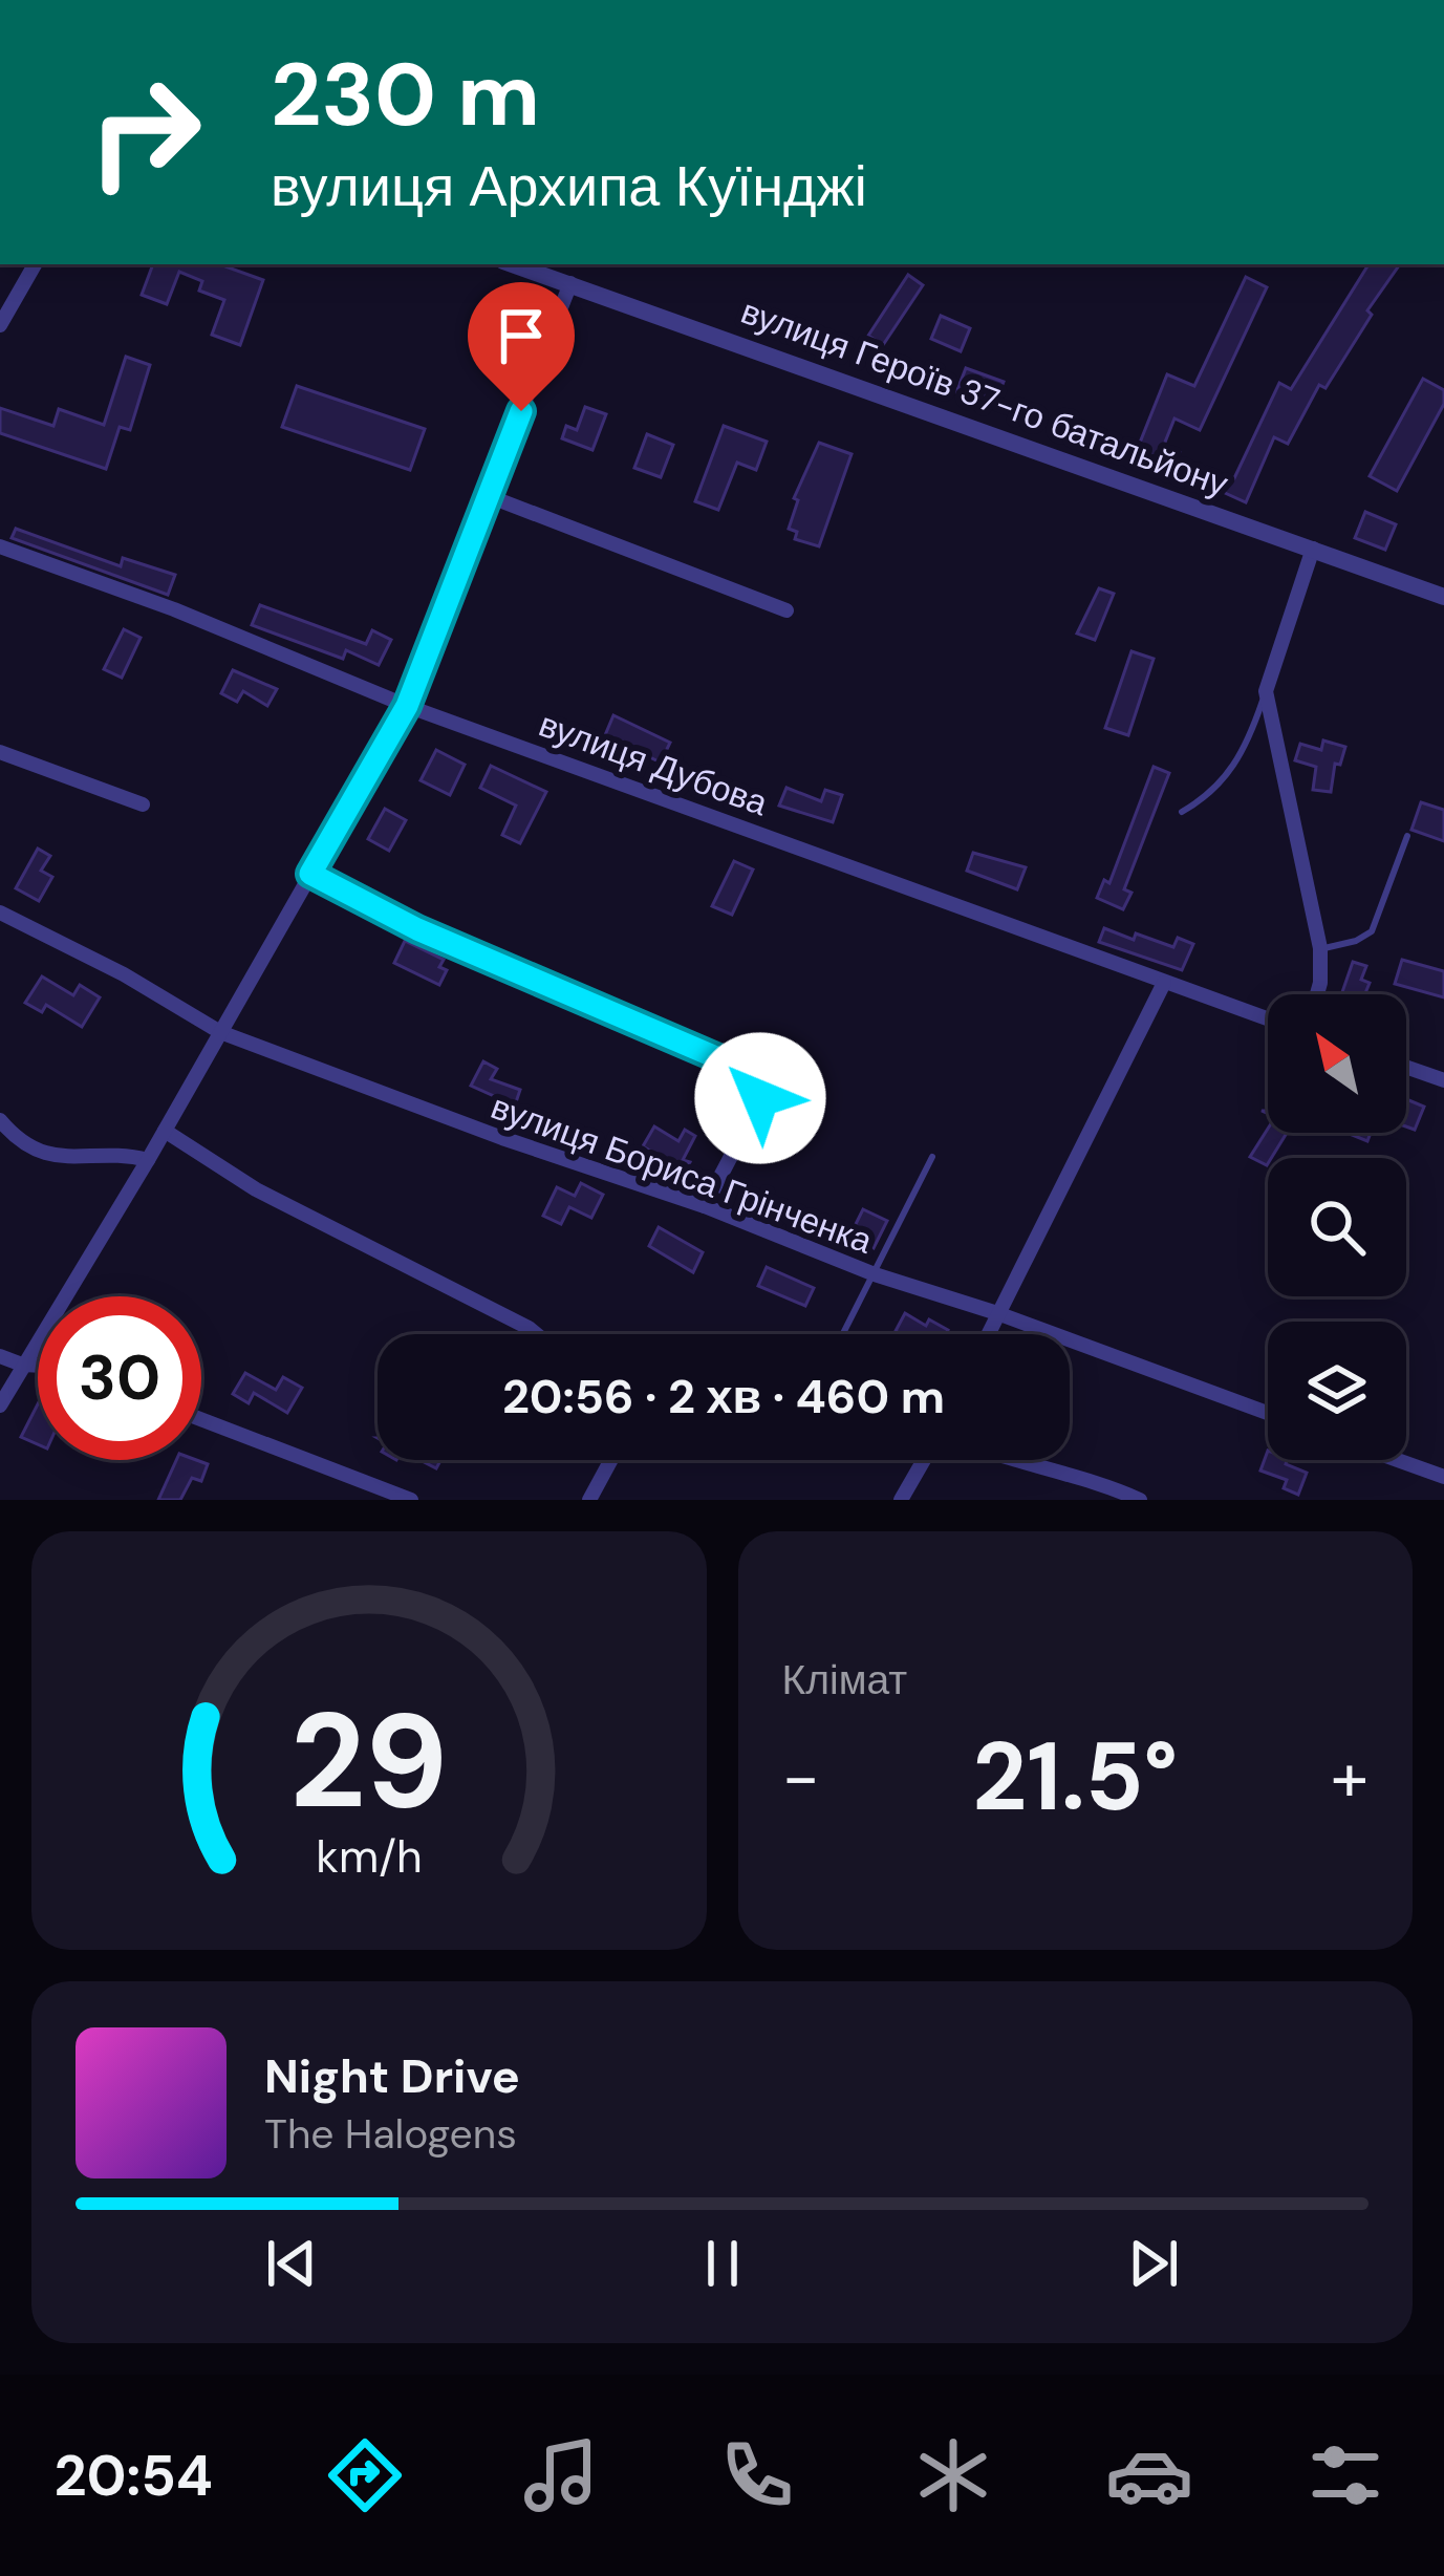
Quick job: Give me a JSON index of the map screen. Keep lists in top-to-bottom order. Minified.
{"streets":{"street":["вулиця Героїв 37-го батальйону","вулиця Дубова","вулиця Бориса Грінченка"]},"north":"top left","page":{"turn":["230 m","вулиця Архипа Куїнджі"],"limit":"30","trip":"20:56 · 2 хв · 460 m","tile":"Клімат","heat":["−","21.5°","+"],"song":["Night Drive","The Halogens"],"tabs":"20:54","gauge":["29","km/h"]}}
